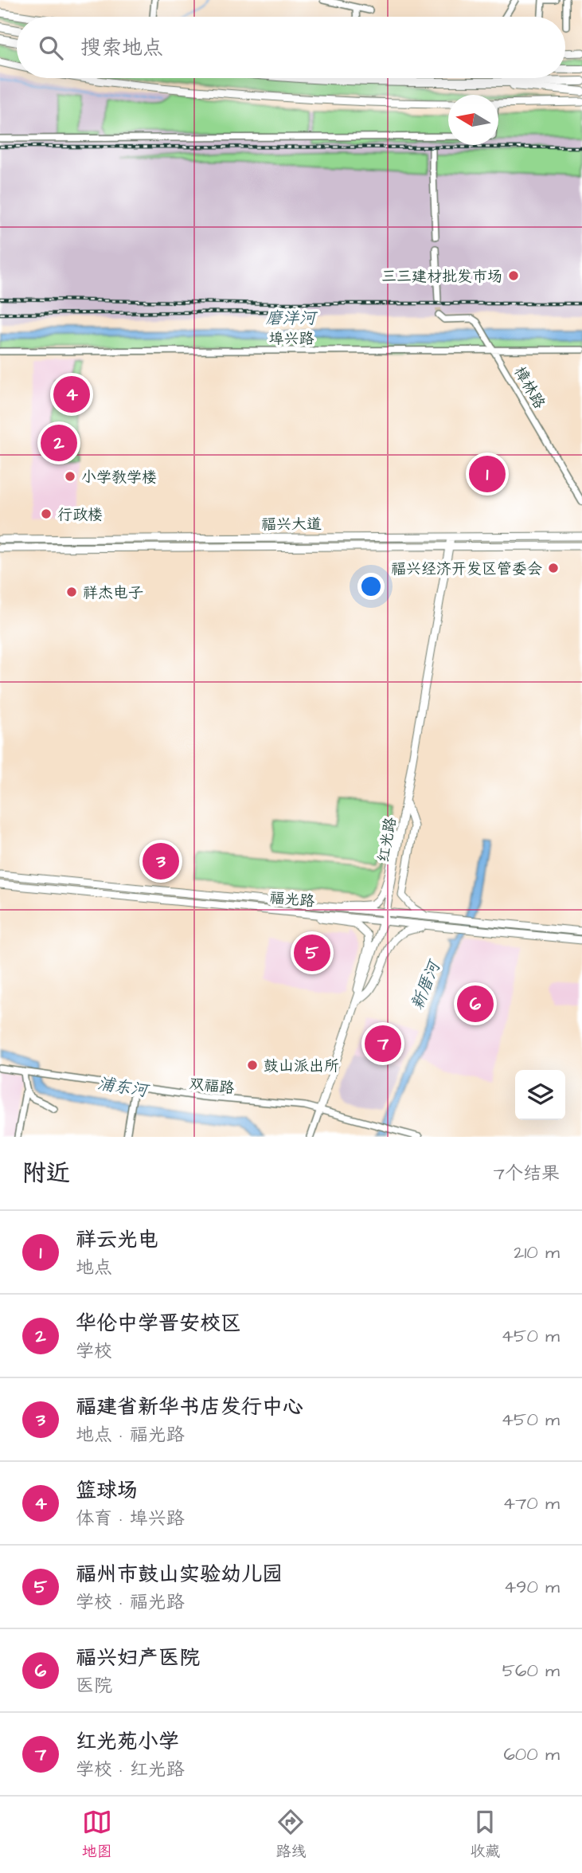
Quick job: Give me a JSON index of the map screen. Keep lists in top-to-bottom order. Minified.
{"streets":{"main road":["福兴大道","红光路","福光路"],"street":["埠兴路","樟林路","双福路"]},"crossings":[["埠兴路","樟林路"],["福兴大道","红光路"],["红光路","福光路"],["红光路","双福路"]],"water":["磨洋河","新厝河","浦东河"],"places":["三三建材批发市场","小学教学楼","行政楼","福兴经济开发区管委会","祥杰电子","鼓山派出所"],"north":"left","page":{"search":"搜索地点","pins":["4","2","1","3","5","6","7"],"heading":["附近","7个结果"],"list":[{"mark":"1","name":"祥云光电","note":"地点","value":"210 m"},{"mark":"2","name":"华伦中学晋安校区","note":"学校","value":"450 m"},{"mark":"3","name":"福建省新华书店发行中心","note":"地点 · 福光路","value":"450 m"},{"mark":"4","name":"篮球场","note":"体育 · 埠兴路","value":"470 m"},{"mark":"5","name":"福州市鼓山实验幼儿园","note":"学校 · 福光路","value":"490 m"},{"mark":"6","name":"福兴妇产医院","note":"医院","value":"560 m"},{"mark":"7","name":"红光苑小学","note":"学校 · 红光路","value":"600 m"}],"nav":["地图","路线","收藏"]}}
